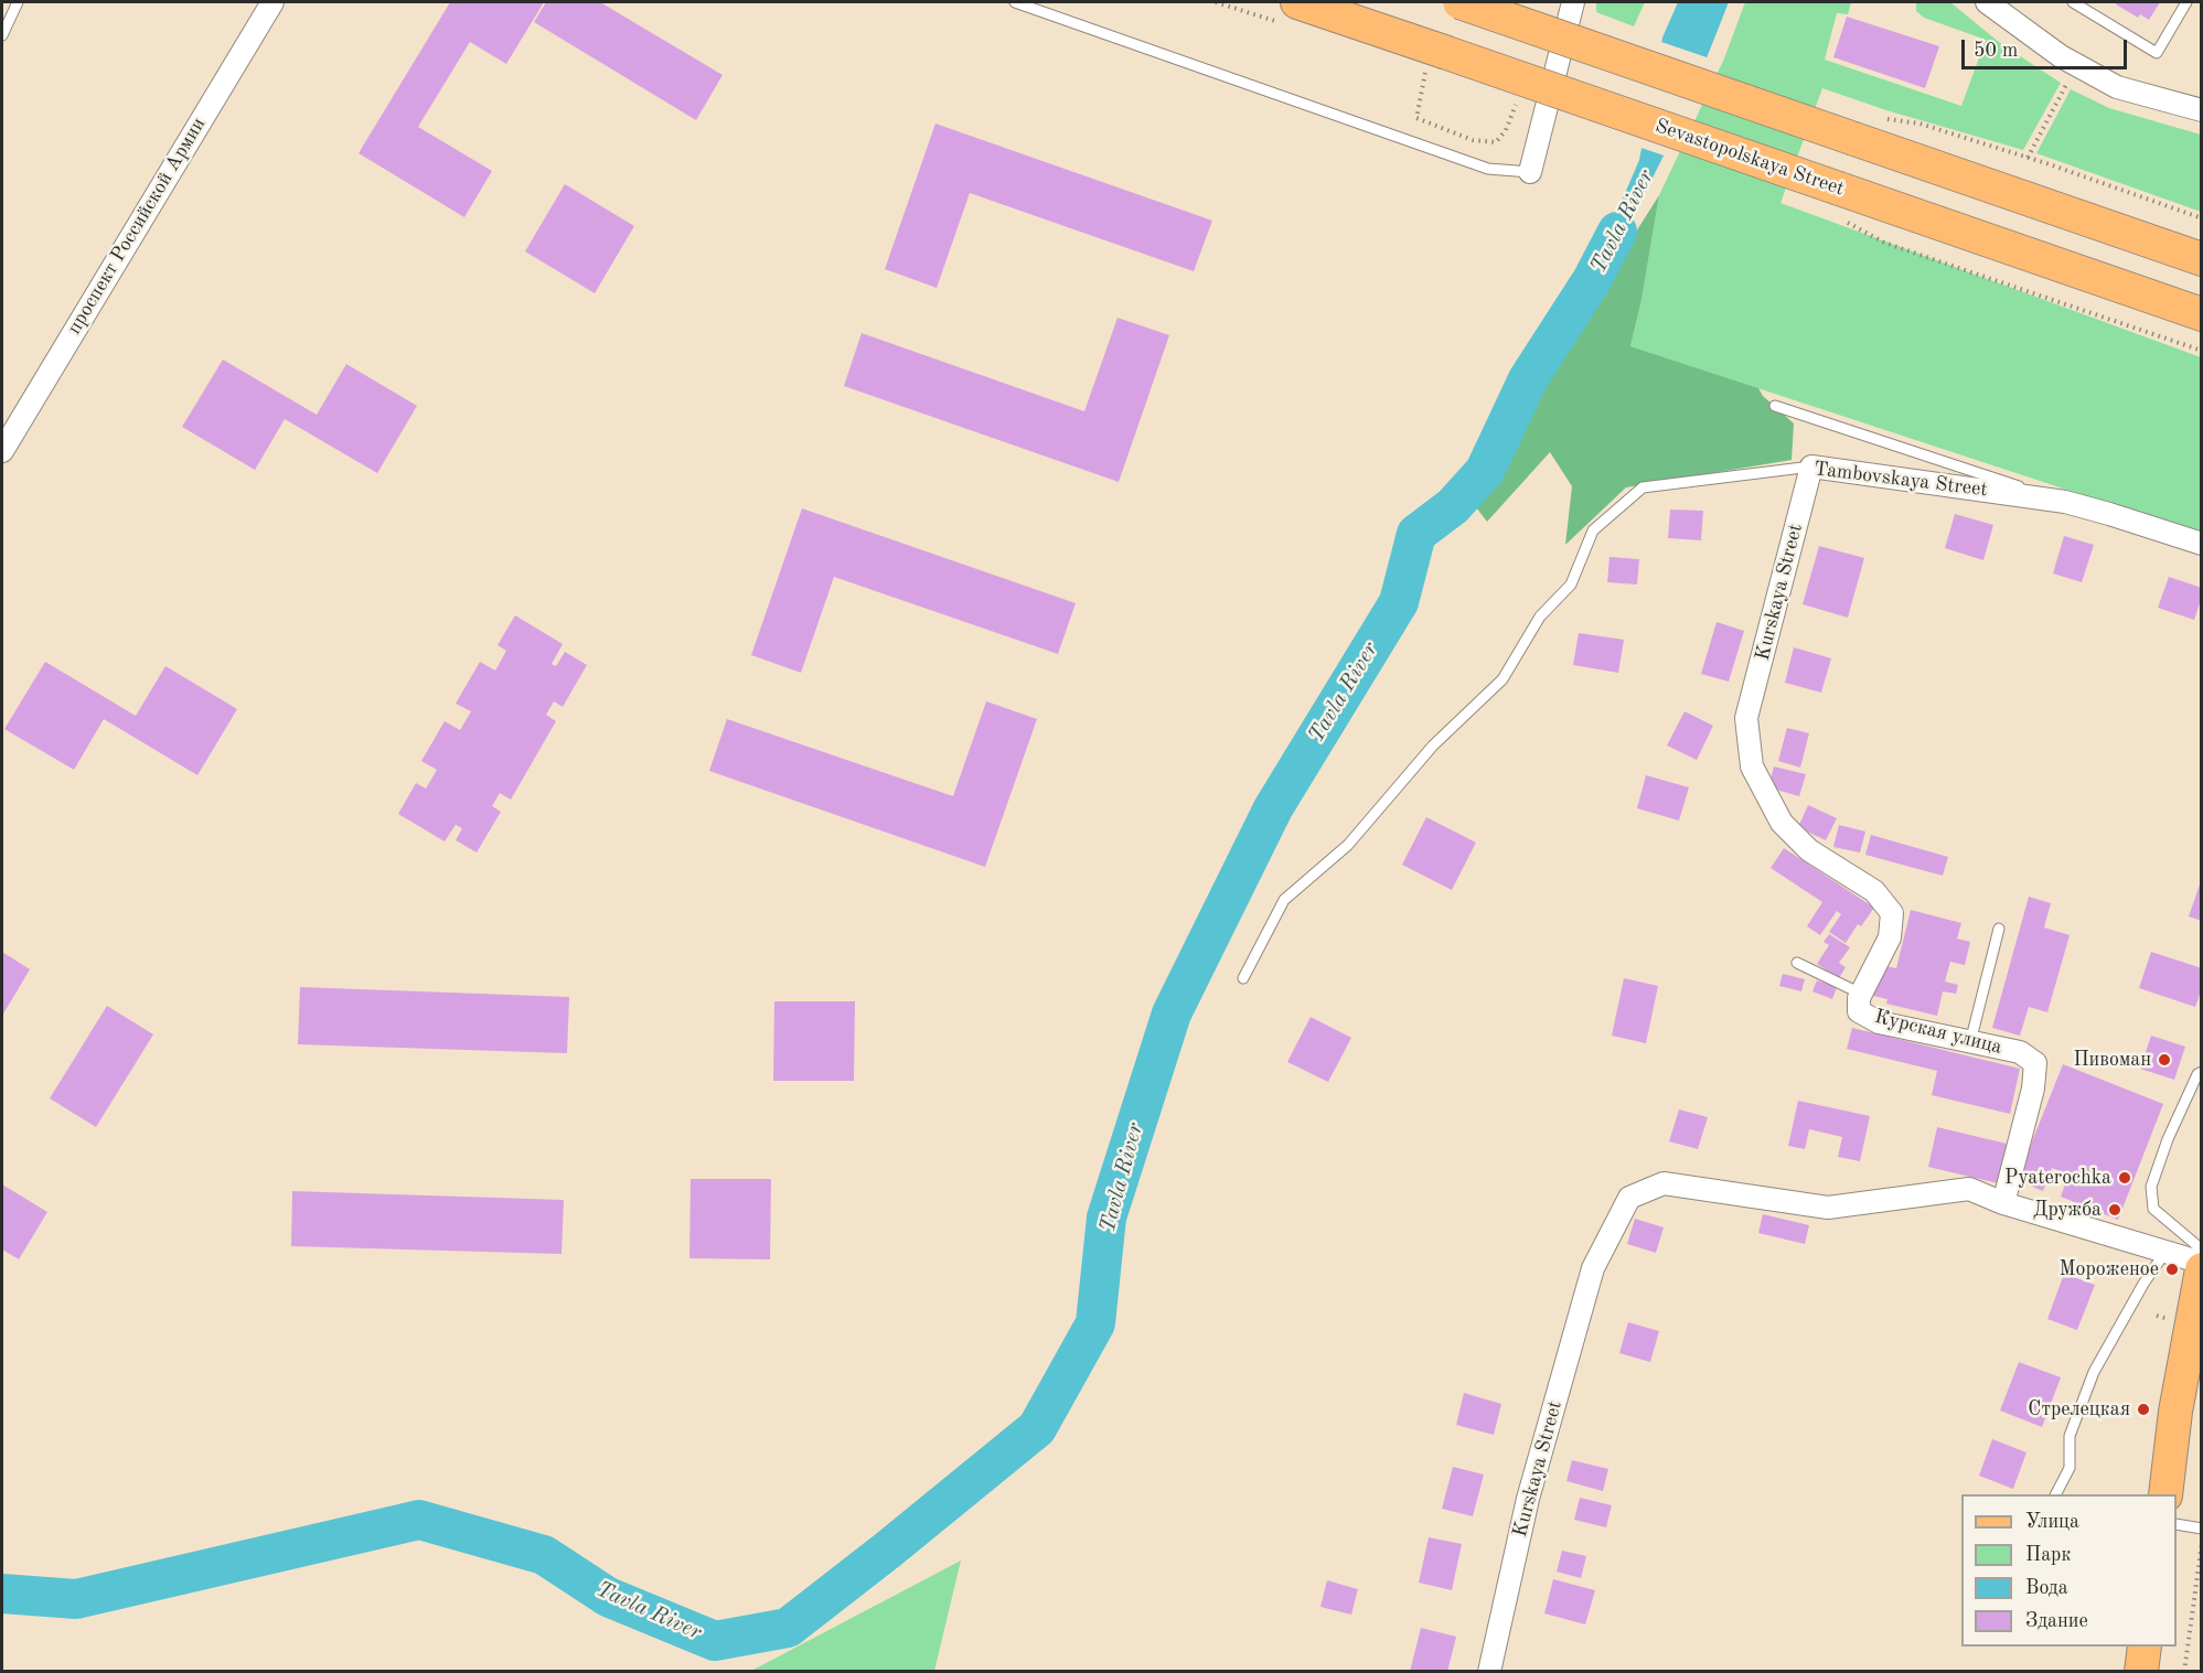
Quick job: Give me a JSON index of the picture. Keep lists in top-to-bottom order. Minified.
{"streets":{"main road":["Sevastopolskaya Street"],"street":["проспект Российской Армии","Tambovskaya Street","Kurskaya Street","Курская улица"]},"crossings":[["Tambovskaya Street","Kurskaya Street"],["Kurskaya Street","Курская улица"]],"water":["Tavla River"],"places":["Пивоман","Pyaterochka","Дружба","Мороженое","Стрелецкая"],"legend":["Улица","Парк","Вода","Здание"],"scale_bar":"50 m"}
